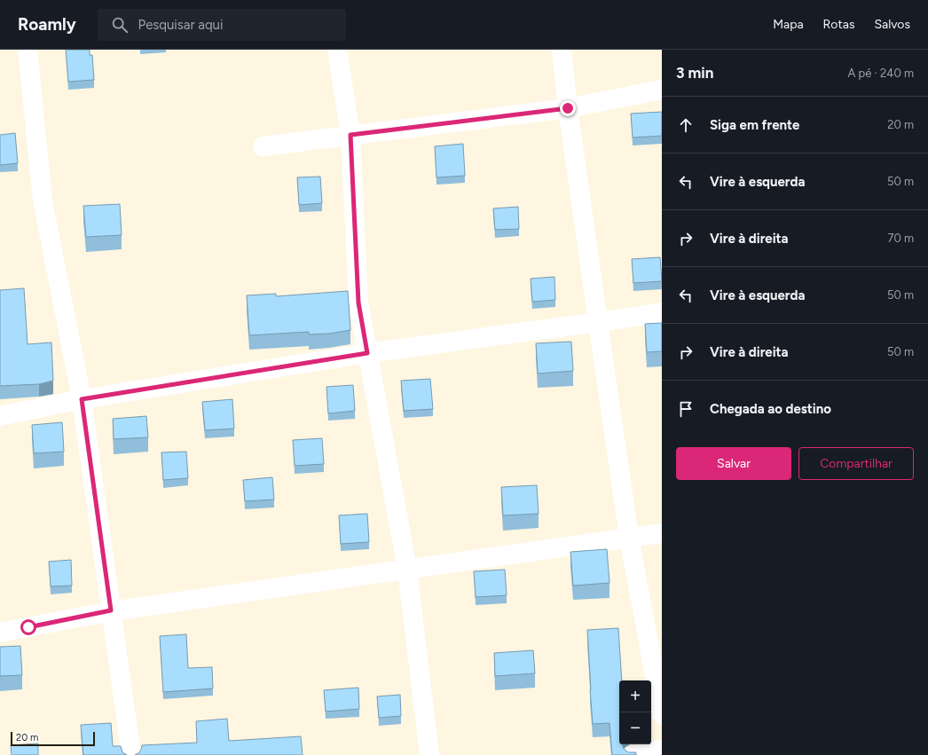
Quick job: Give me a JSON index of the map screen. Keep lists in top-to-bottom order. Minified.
{"scale_bar":"20 m","page":{"header":"Roamly","search":"Pesquisar aqui","nav":["Mapa","Rotas","Salvos"],"heading":["3 min","A pé · 240 m"],"list":[["Siga em frente","20 m"],["Vire à esquerda","50 m"],["Vire à direita","70 m"],["Vire à esquerda","50 m"],["Vire à direita","50 m"],"Chegada ao destino"],"buttons":["Salvar","Compartilhar"],"map_buttons":["+","−"],"scale":"20 m"}}
